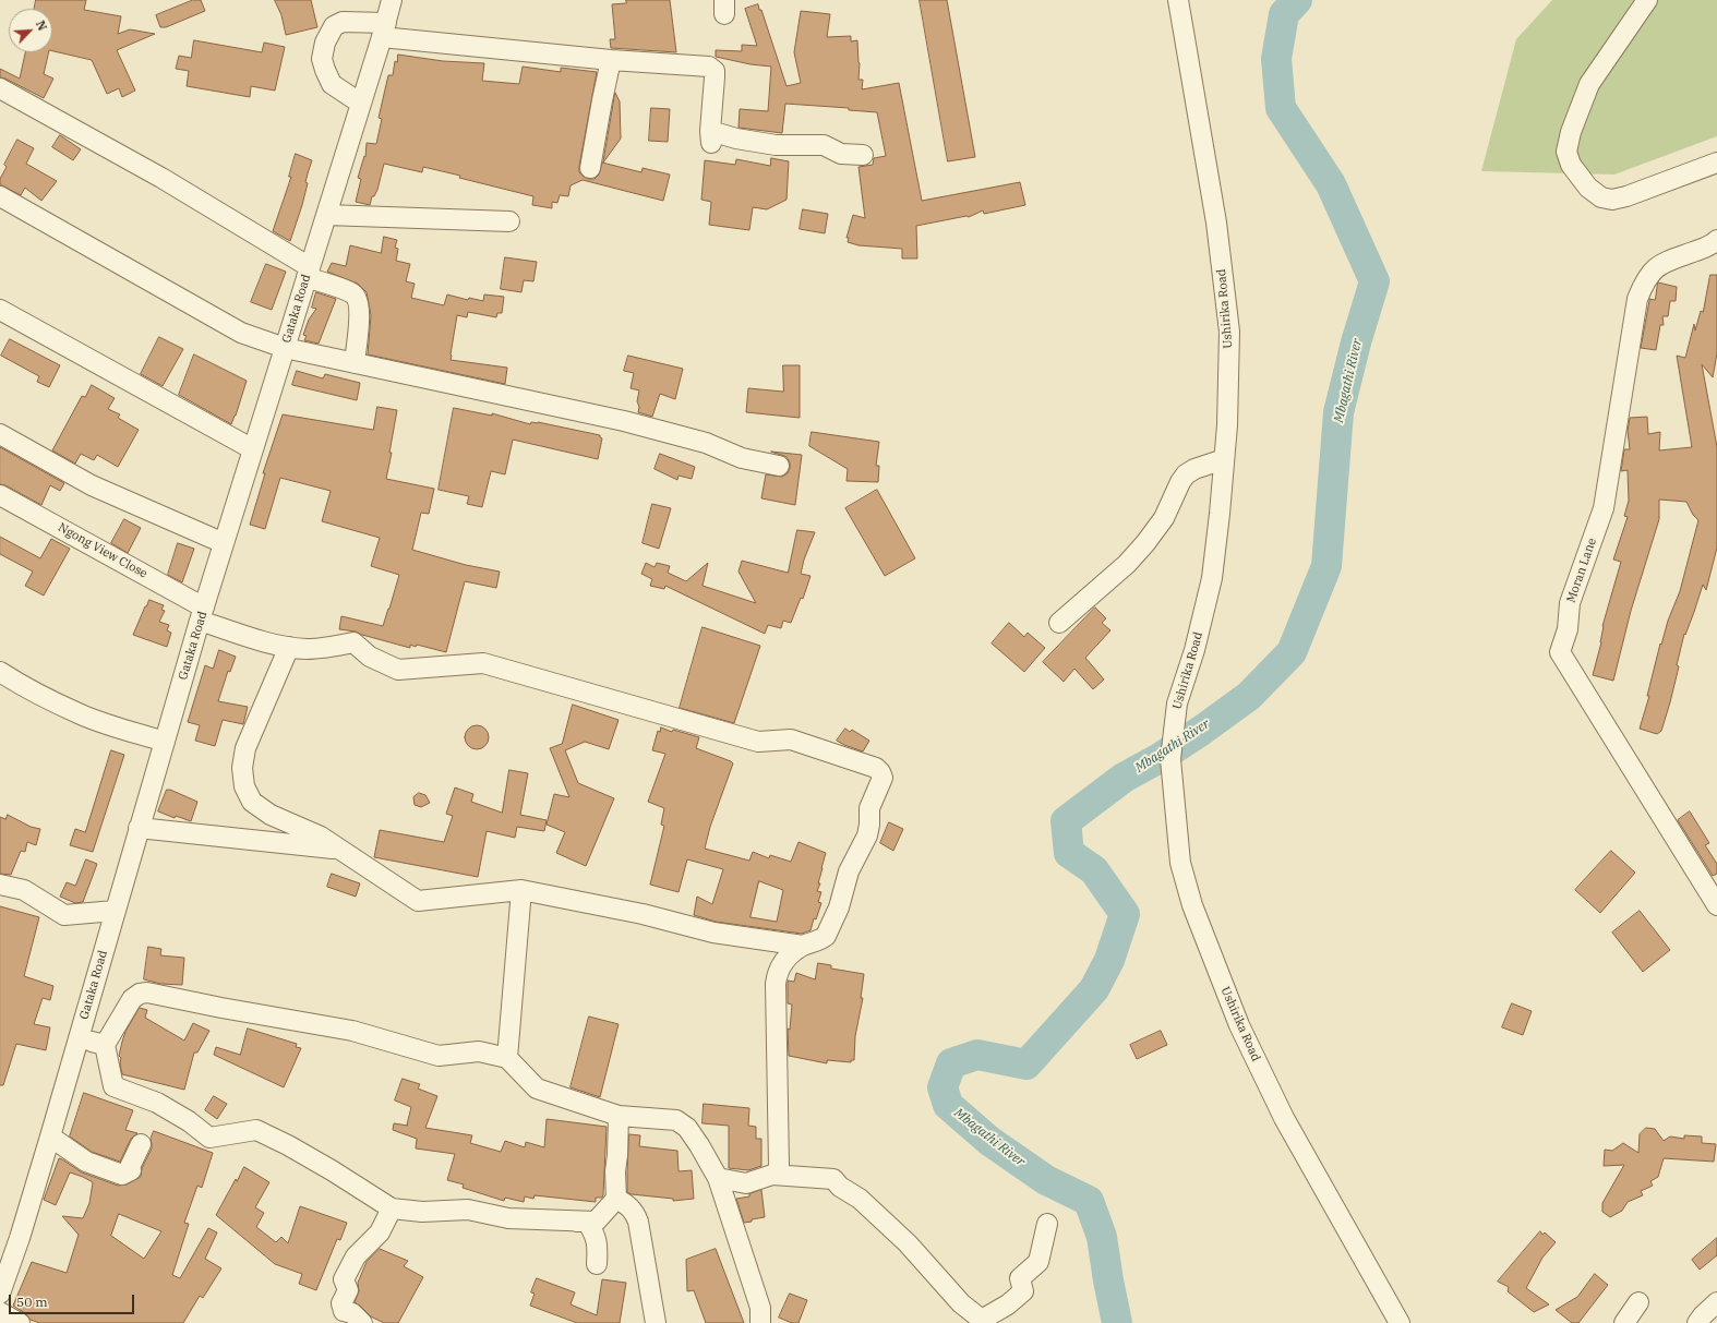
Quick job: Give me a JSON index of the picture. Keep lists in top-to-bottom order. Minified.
{"streets":{"street":["Gataka Road","Ushirika Road","Ngong View Close","Moran Lane"]},"crossings":[["Gataka Road","Ngong View Close"]],"water":["Mbagathi River"],"scale_bar":"50 m","north":"top right"}
